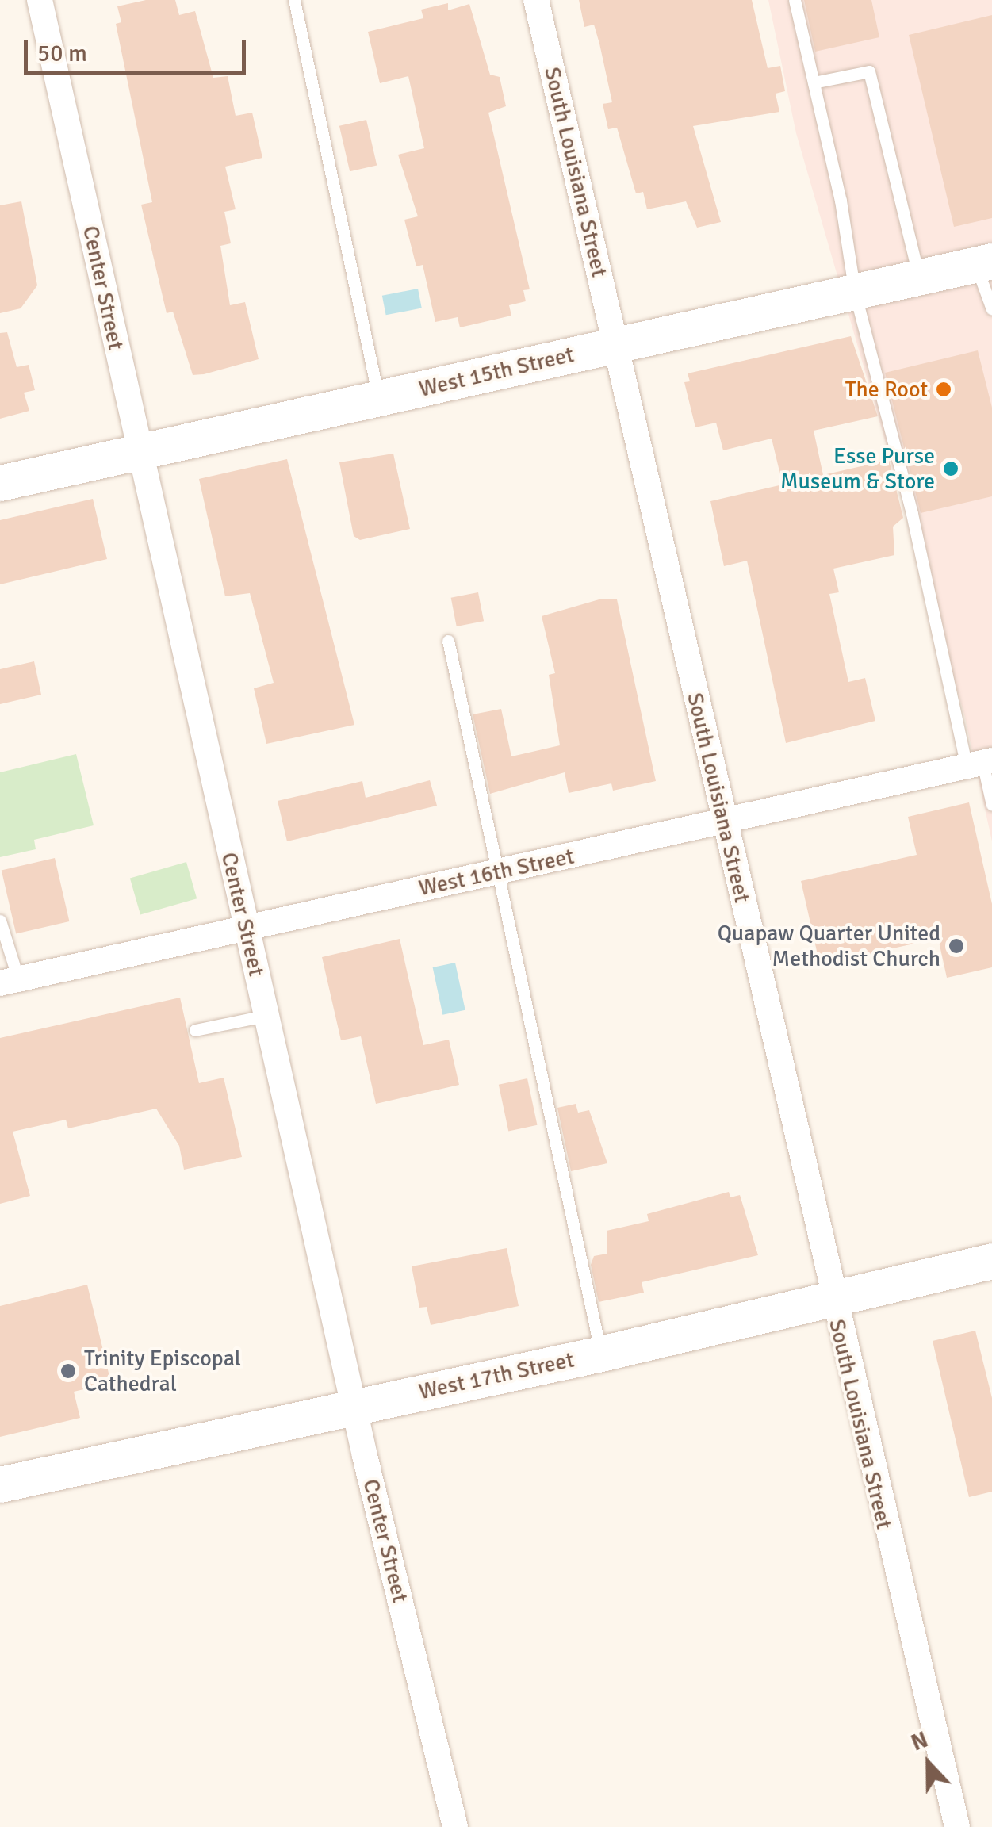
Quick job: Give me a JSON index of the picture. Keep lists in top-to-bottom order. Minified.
{"streets":{"main road":["West 15th Street","West 17th Street"],"street":["South Louisiana Street","Center Street","West 16th Street"]},"crossings":[["South Louisiana Street","West 15th Street"],["South Louisiana Street","West 16th Street"],["South Louisiana Street","West 17th Street"],["Center Street","West 15th Street"],["Center Street","West 16th Street"],["Center Street","West 17th Street"]],"places":["The Root","Esse Purse Museum & Store","Quapaw Quarter United Methodist Church","Trinity Episcopal Cathedral"],"scale_bar":"50 m","north":"top"}
